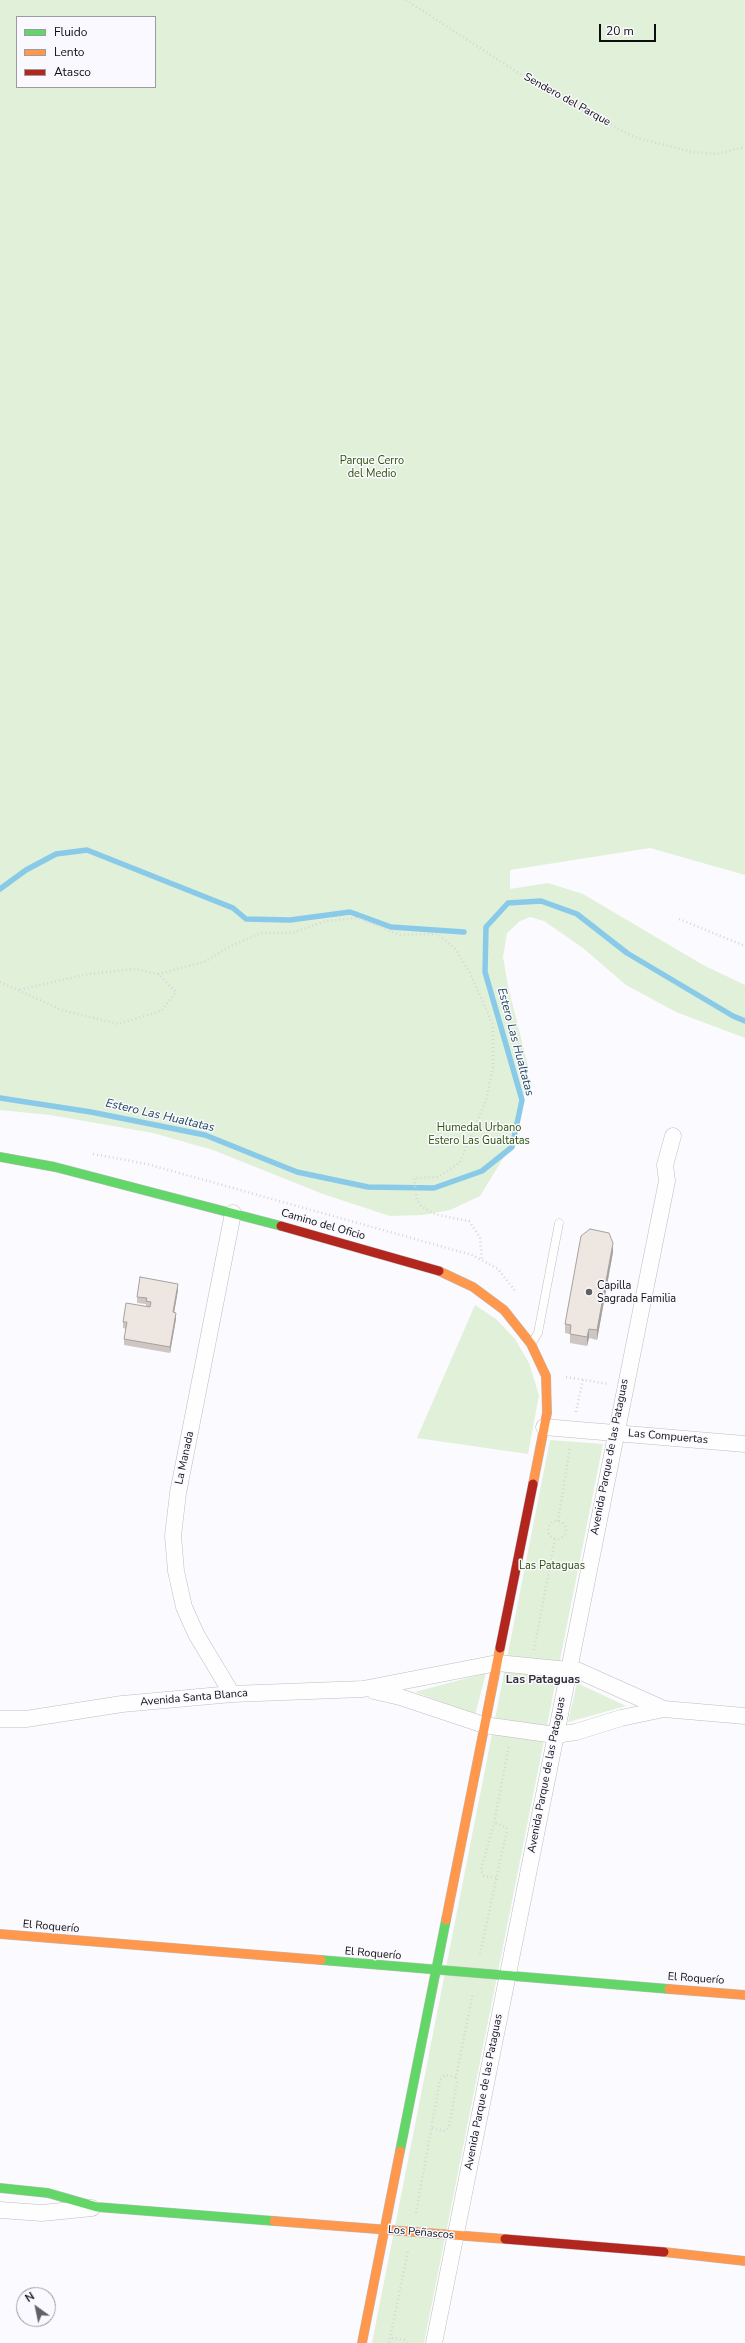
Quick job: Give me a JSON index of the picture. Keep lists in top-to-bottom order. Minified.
{"streets":{"street":["Camino del Oficio","Las Compuertas","Avenida Parque de las Pataguas","La Manada","Avenida Santa Blanca","El Roquerío","Los Peñascos"],"path":["Sendero del Parque"]},"crossings":[["Camino del Oficio","Las Compuertas"],["Camino del Oficio","La Manada"],["Las Compuertas","Avenida Parque de las Pataguas"],["Avenida Parque de las Pataguas","Avenida Santa Blanca"],["Avenida Parque de las Pataguas","El Roquerío"],["Avenida Parque de las Pataguas","Los Peñascos"],["La Manada","Avenida Santa Blanca"]],"districts":["Las Pataguas"],"water":["Estero Las Hualtatas"],"parks":["Parque Cerro del Medio","Humedal Urbano Estero Las Gualtatas","Las Pataguas"],"places":["Capilla Sagrada Familia"],"legend":["Fluido","Lento","Atasco"],"scale_bar":"20 m","north":"top left"}
